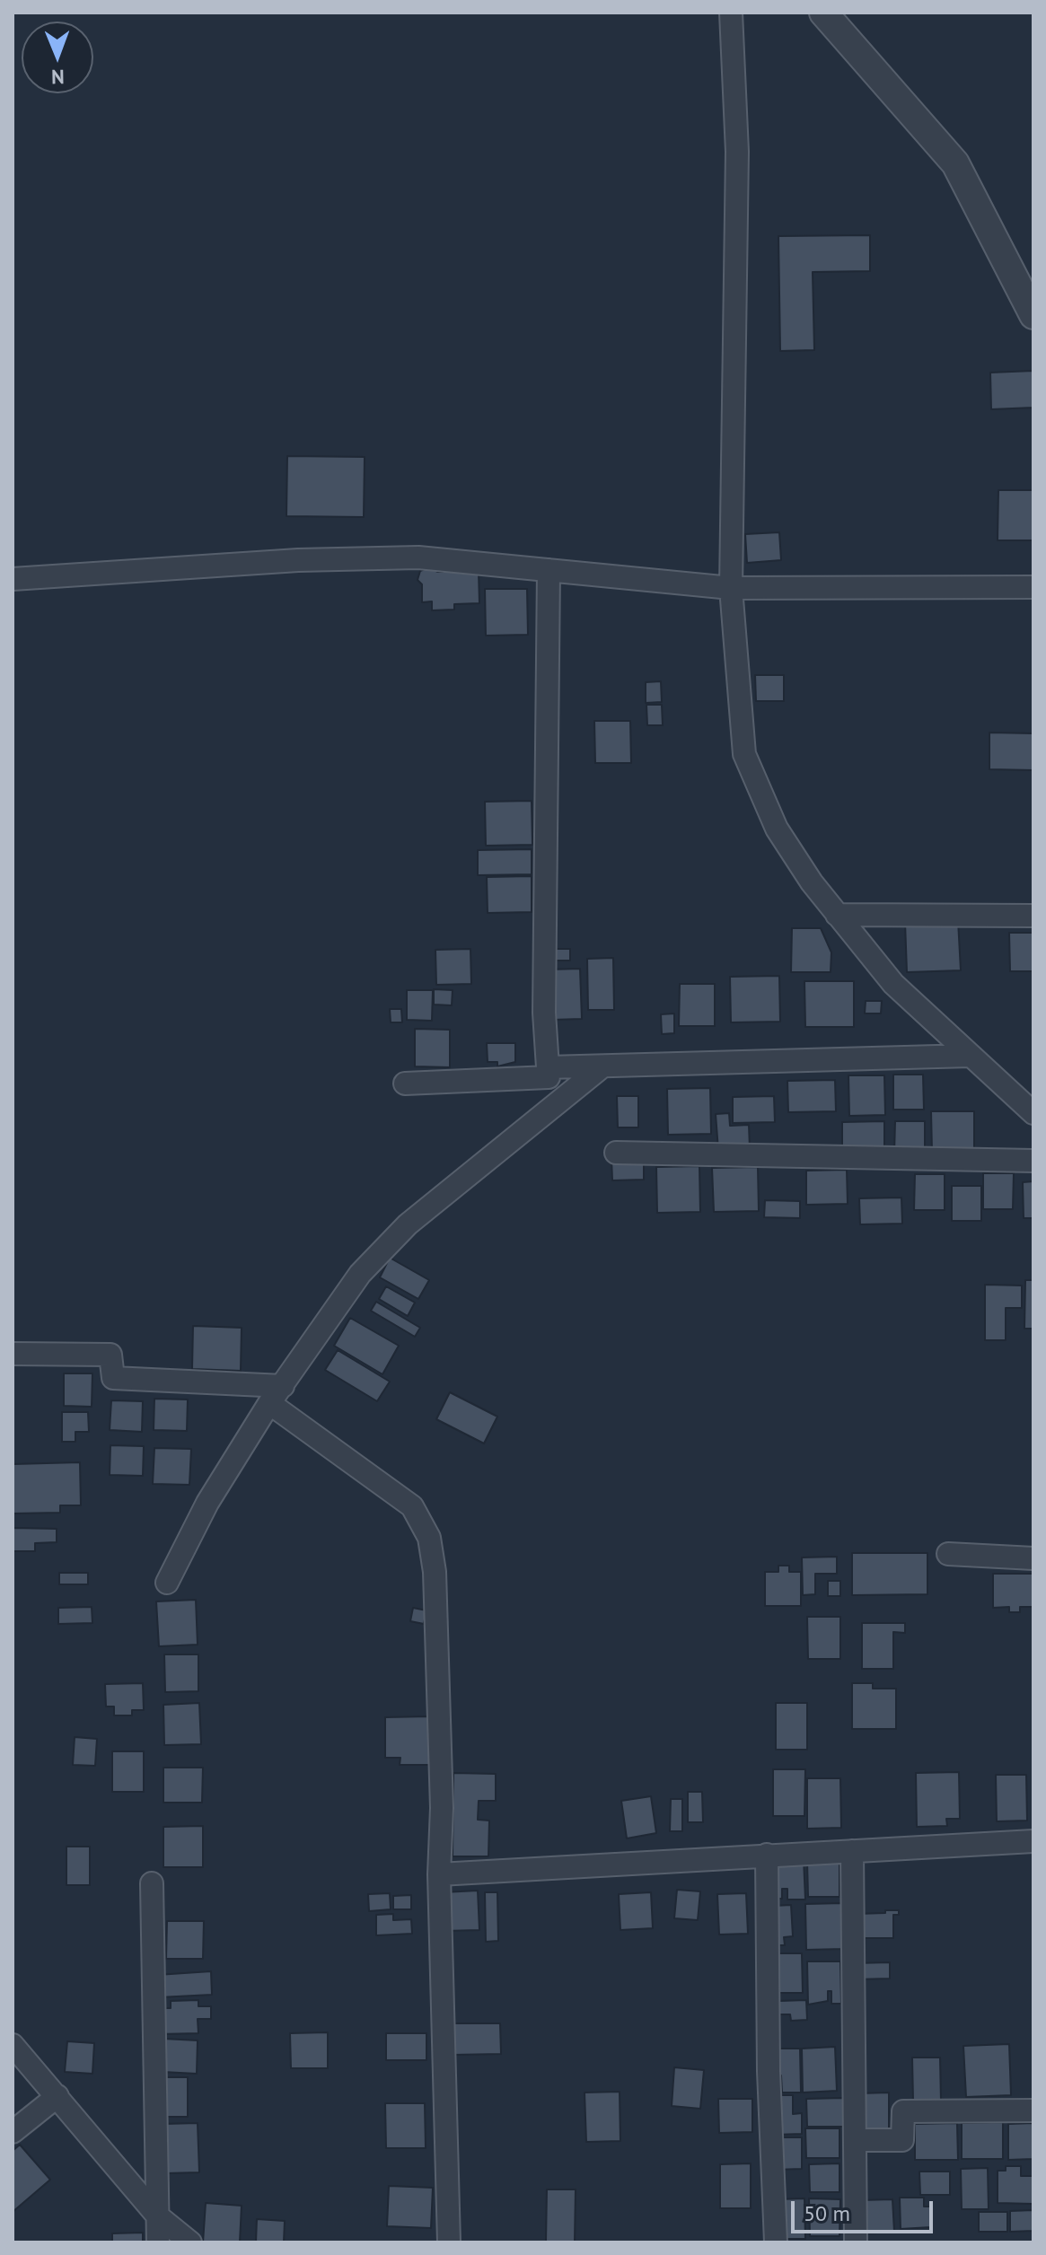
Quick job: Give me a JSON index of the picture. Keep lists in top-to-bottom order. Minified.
{"scale_bar":"50 m","north":"bottom"}
